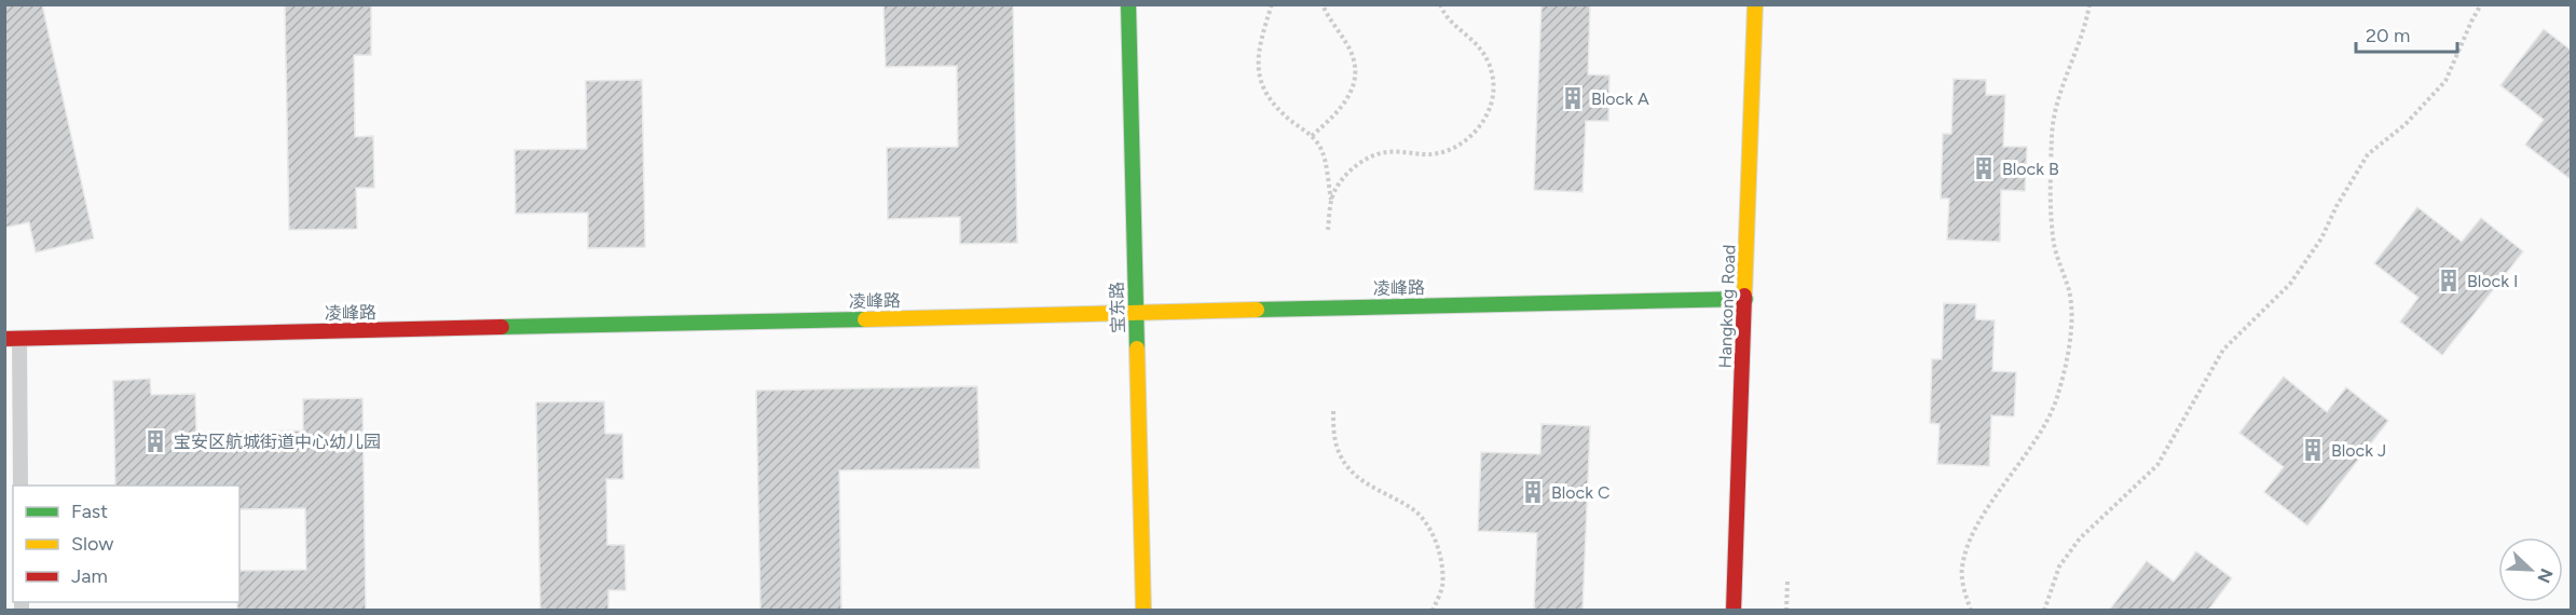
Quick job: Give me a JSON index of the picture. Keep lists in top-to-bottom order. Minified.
{"streets":{"street":["凌峰路","Hangkong Road","宝东路"]},"crossings":[["凌峰路","Hangkong Road"],["凌峰路","宝东路"]],"places":{"building":["Block A","Block B","Block I","宝安区航城街道中心幼儿园","Block J","Block C"]},"legend":["Fast","Slow","Jam"],"scale_bar":"20 m","north":"bottom right"}
